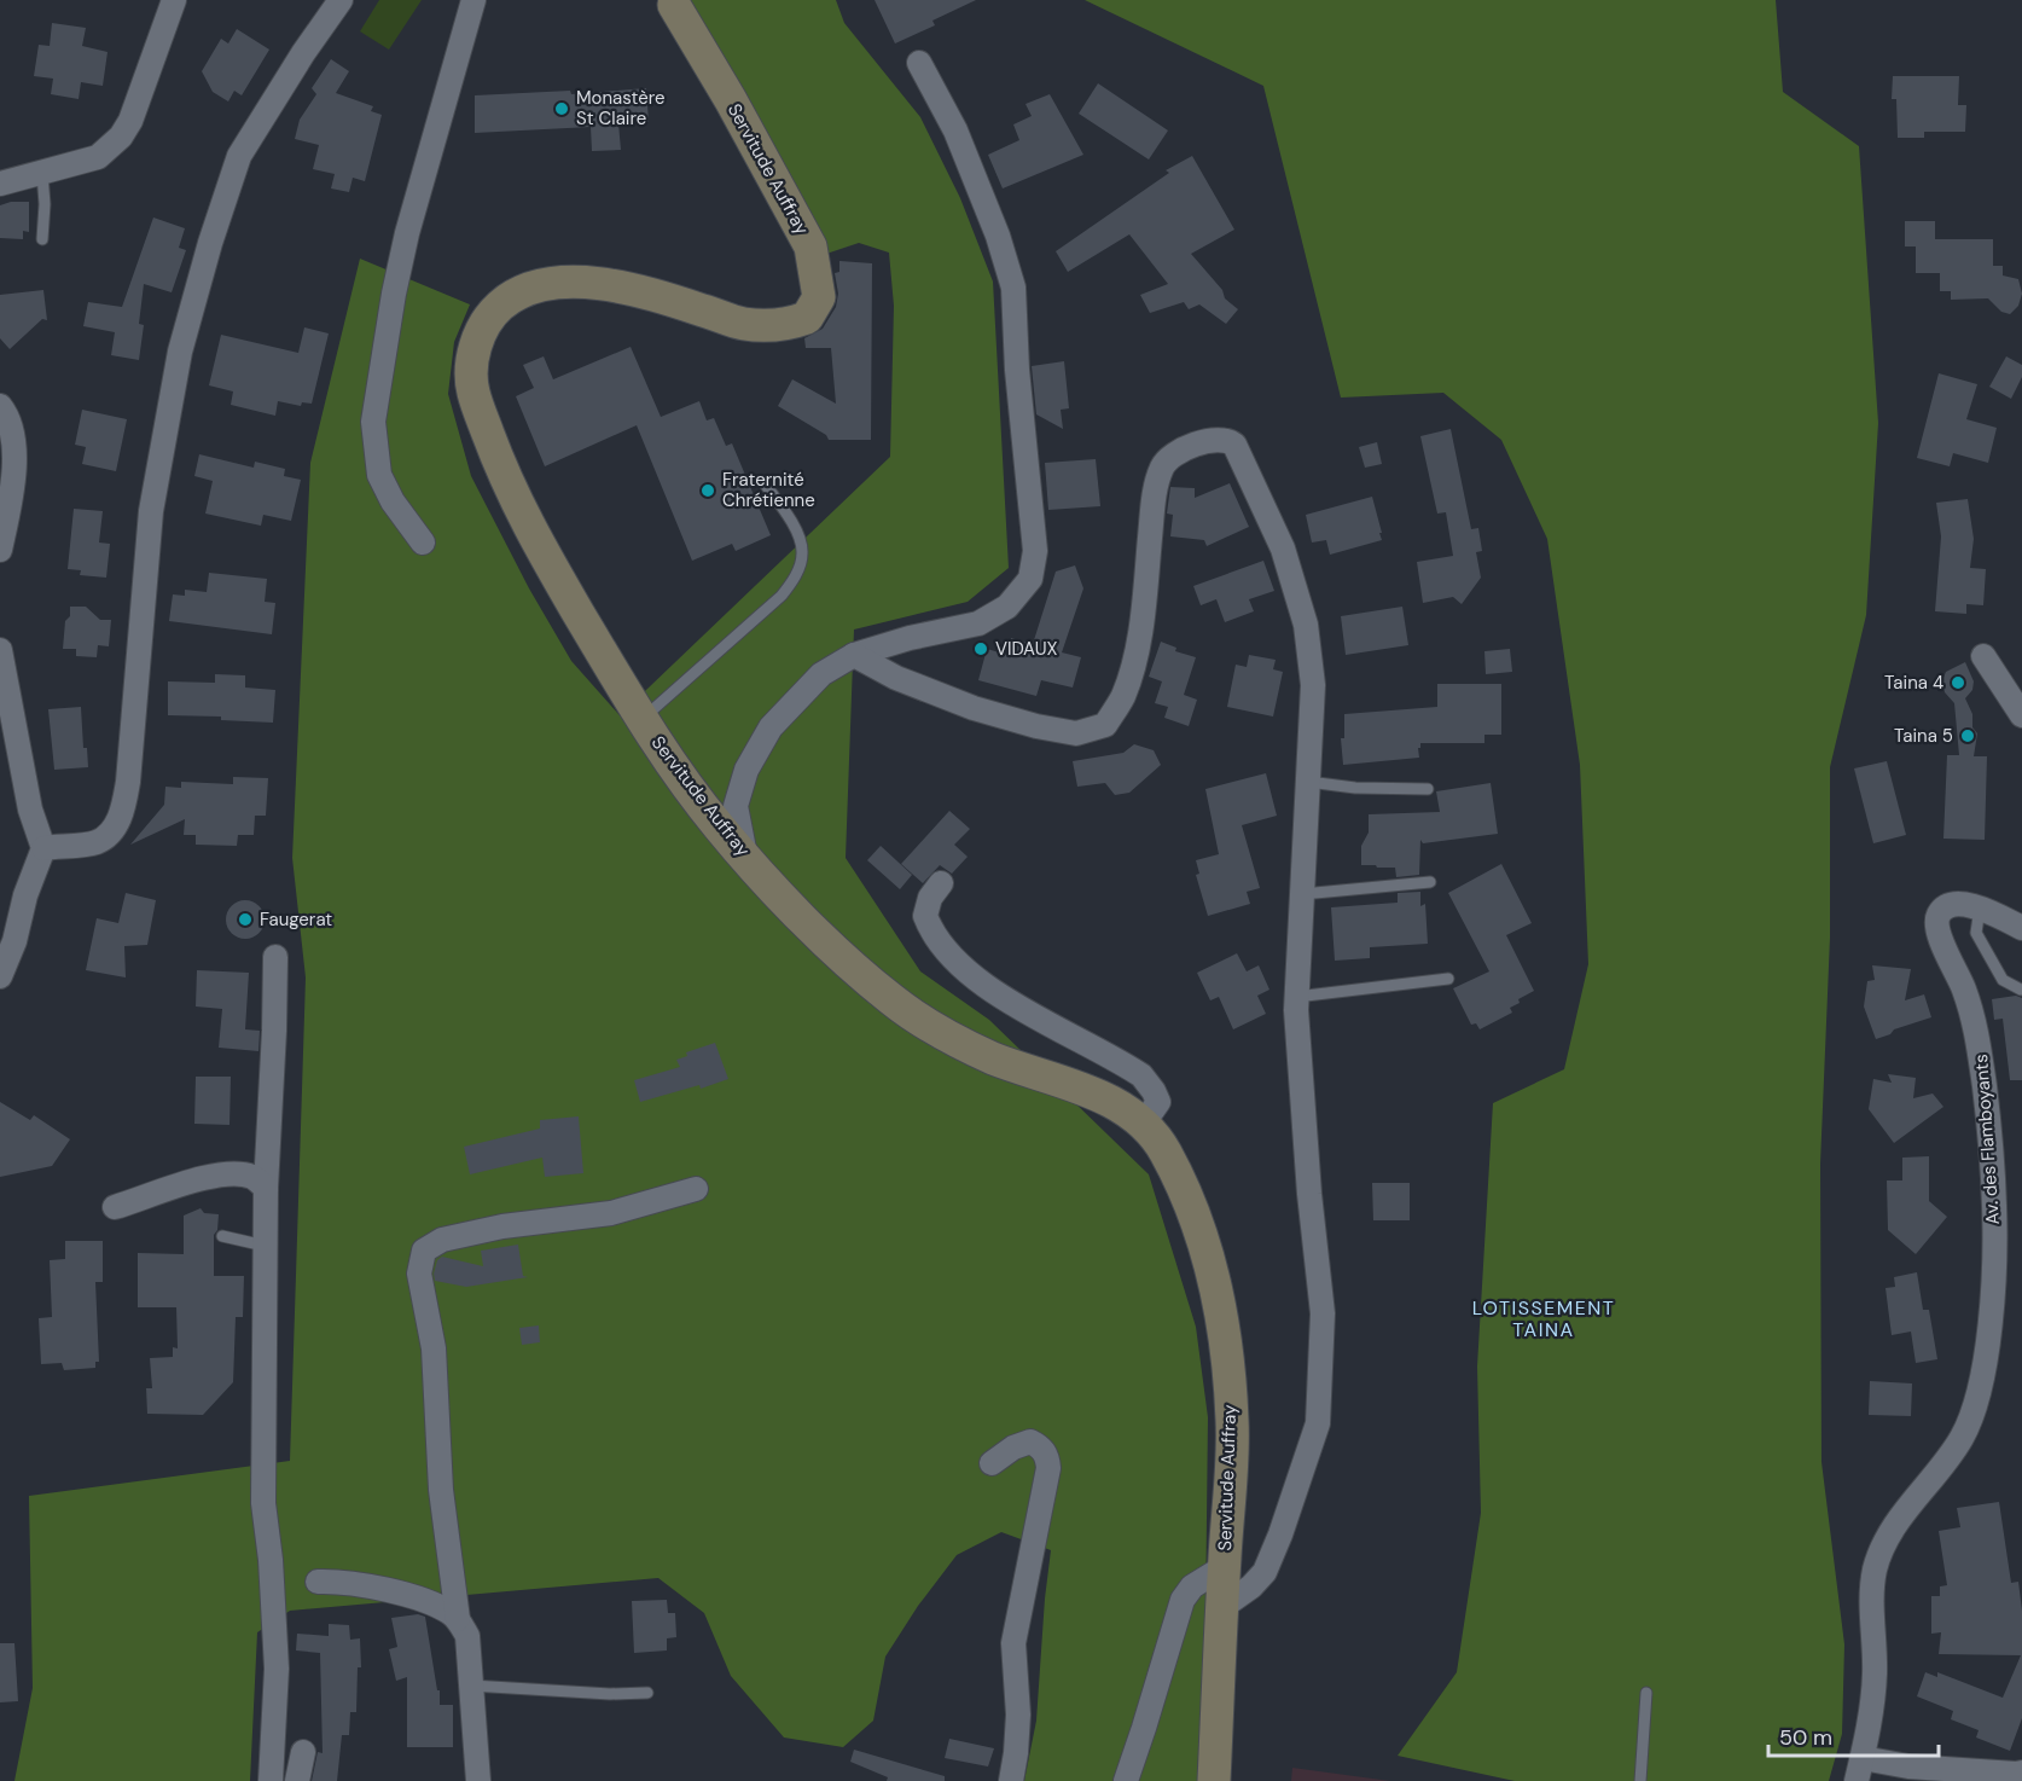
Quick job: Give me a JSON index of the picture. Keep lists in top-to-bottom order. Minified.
{"streets":{"street":["Servitude Auffray","Av. des Flamboyants"]},"districts":["LOTISSEMENT TAINA"],"places":["Monastère St Claire","Fraternité Chrétienne","VIDAUX","Taina 4","Taina 5","Faugerat"],"scale_bar":"50 m"}
